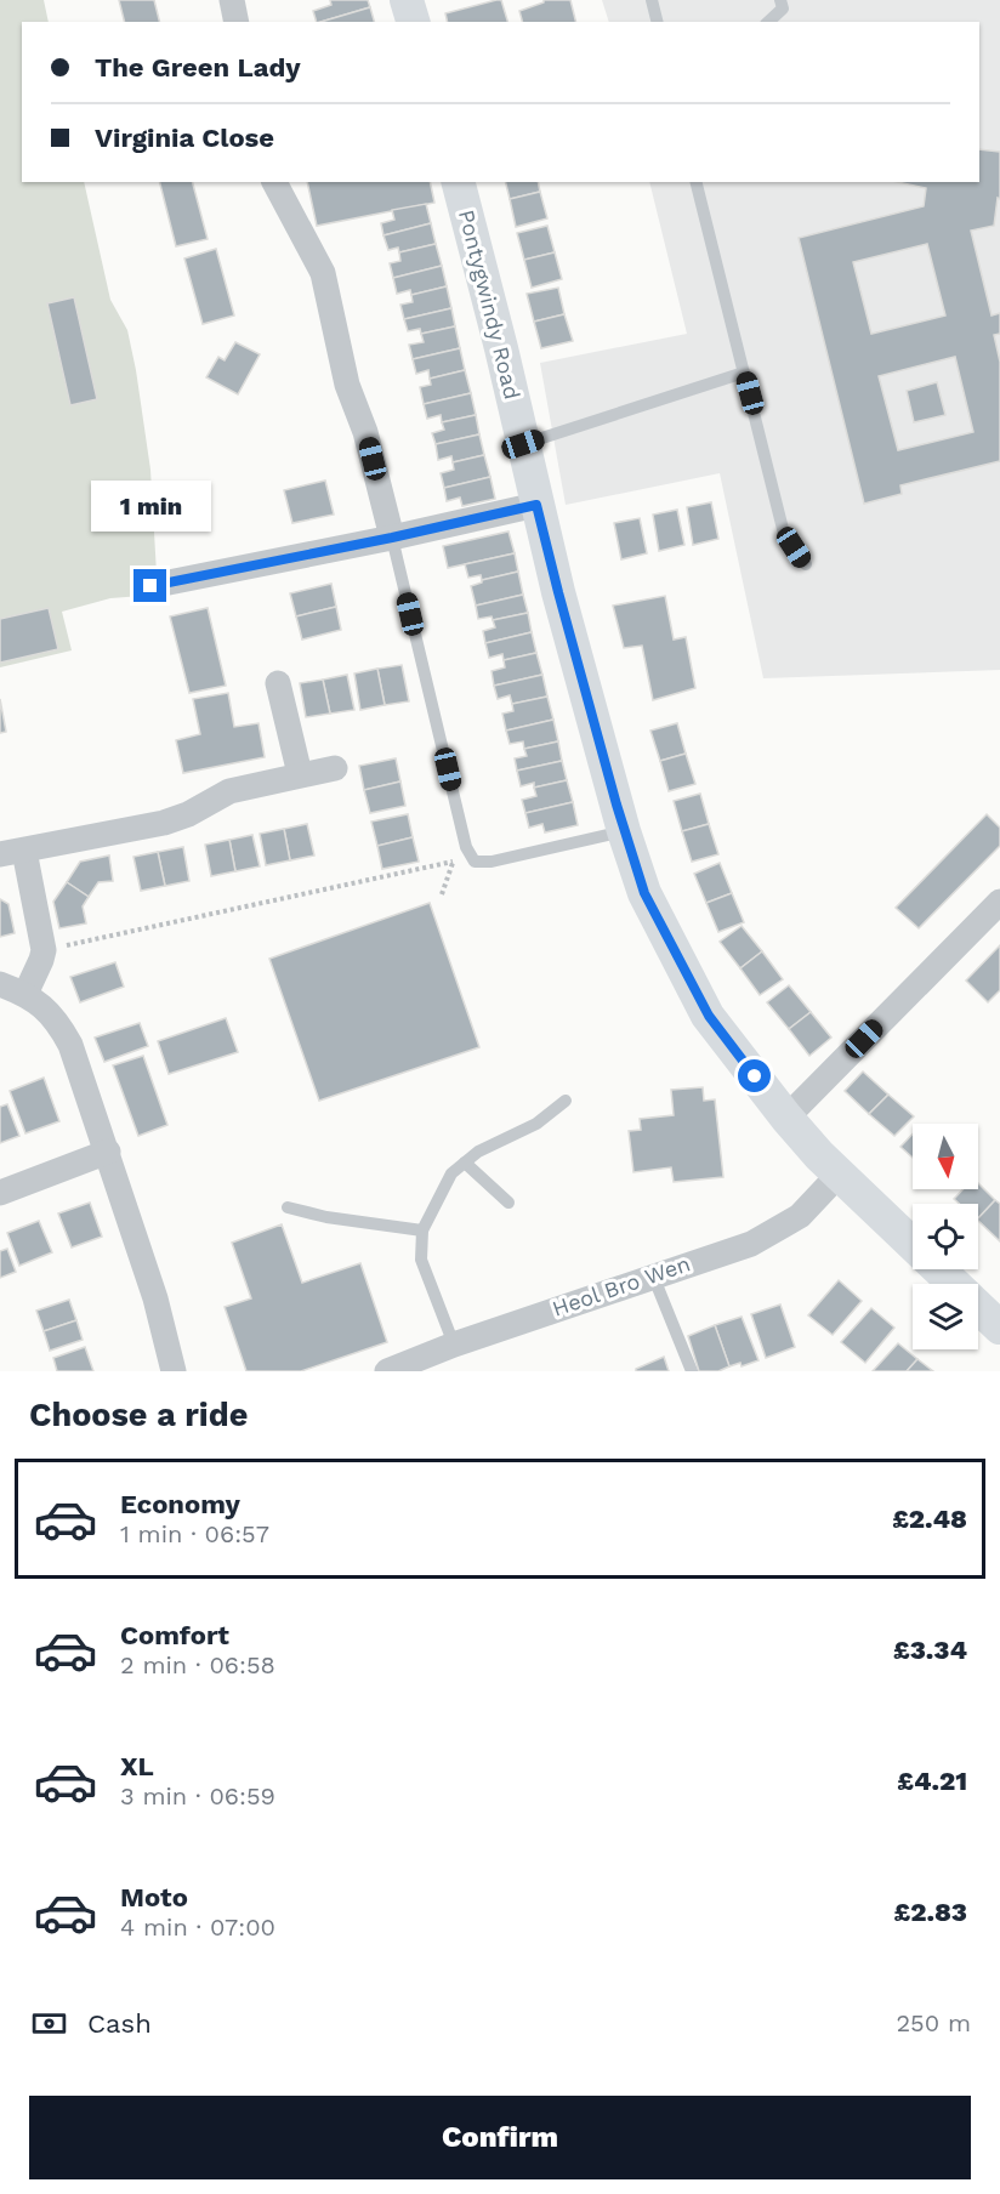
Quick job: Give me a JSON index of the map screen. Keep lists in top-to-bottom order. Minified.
{"streets":{"main road":["Pontygwindy Road"],"street":["Heol Bro Wen"]},"crossings":[["Pontygwindy Road","Heol Bro Wen"]],"north":"bottom","page":{"banner":["The Green Lady","Virginia Close"],"bubble":"1 min","heading":"Choose a ride","list":[{"name":"Economy","note":"1 min · 06:57","value":"£2.48"},{"name":"Comfort","note":"2 min · 06:58","value":"£3.34"},{"name":"XL","note":"3 min · 06:59","value":"£4.21"},{"name":"Moto","note":"4 min · 07:00","value":"£2.83"}],"pay":["Cash","250 m"],"buttons":"Confirm"}}
